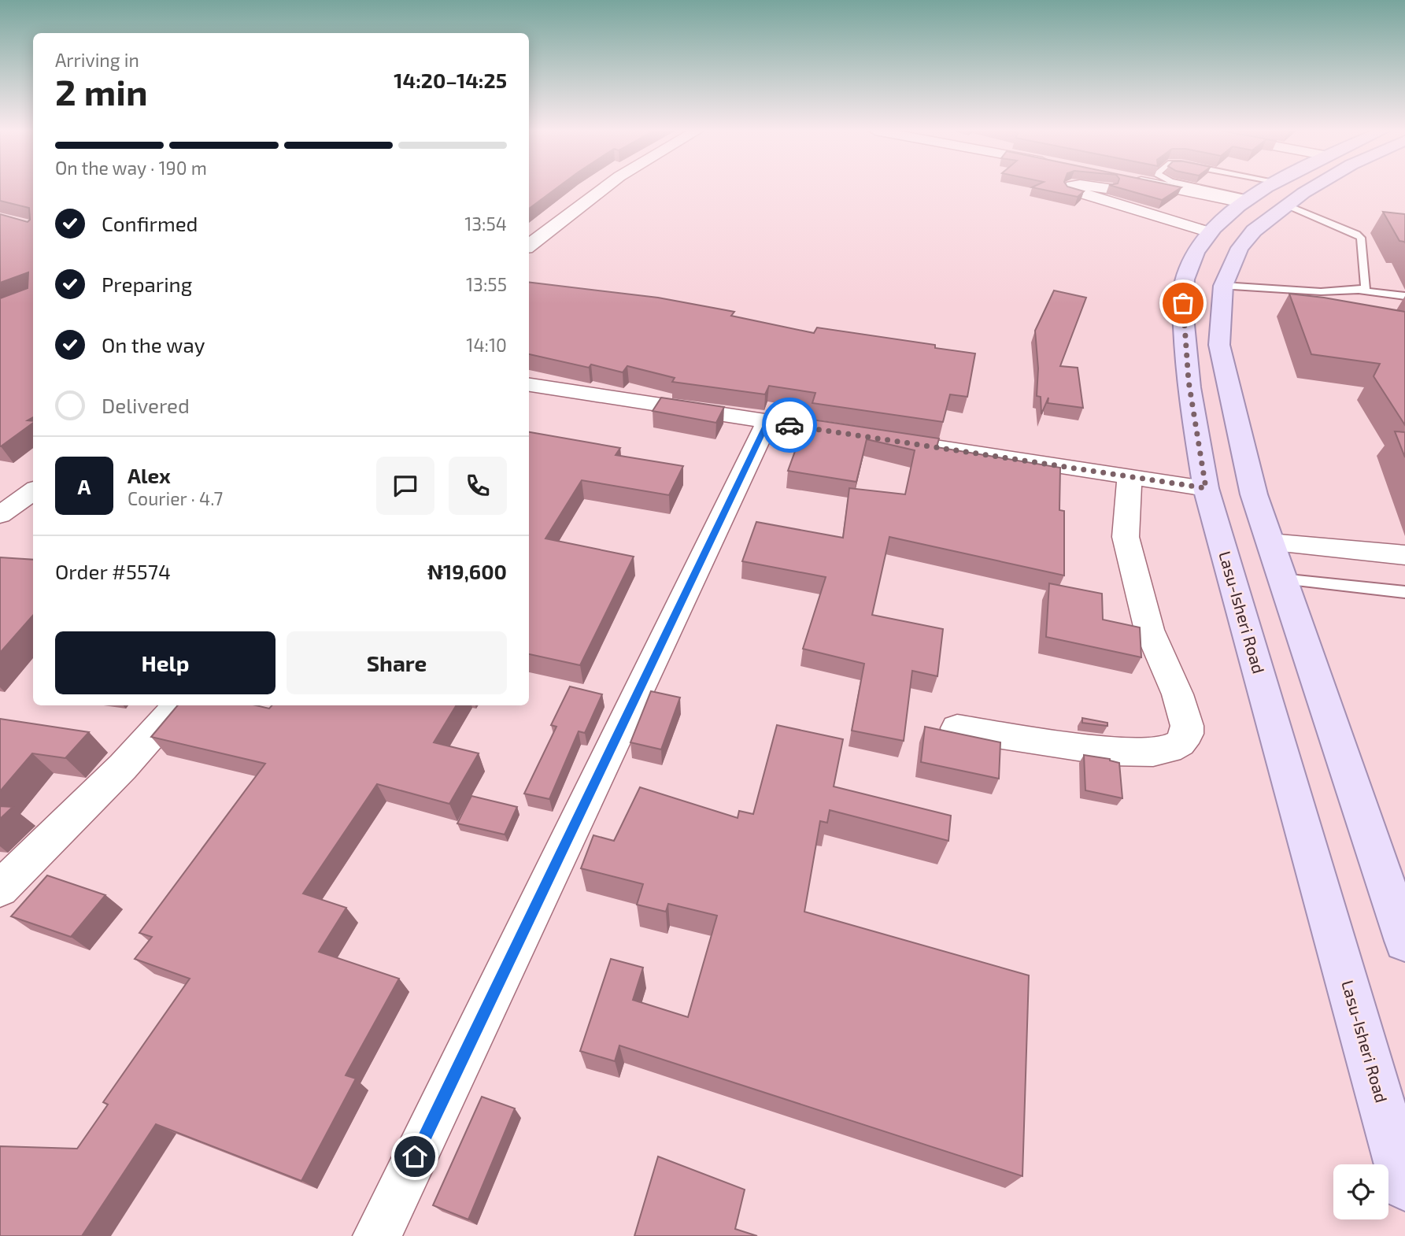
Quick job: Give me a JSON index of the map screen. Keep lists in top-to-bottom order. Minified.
{"streets":{"main road":["Lasu-Isheri Road"]},"page":{"heading":["2 min","Arriving in","14:20–14:25"],"panel":["Alex","Courier · 4.7","Order #5574","₦19,600"],"bar":"On the way · 190 m","list":[["Confirmed","13:54"],["Preparing","13:55"],["On the way","14:10"],"Delivered"],"round":"A","buttons":["Help","Share"]}}
